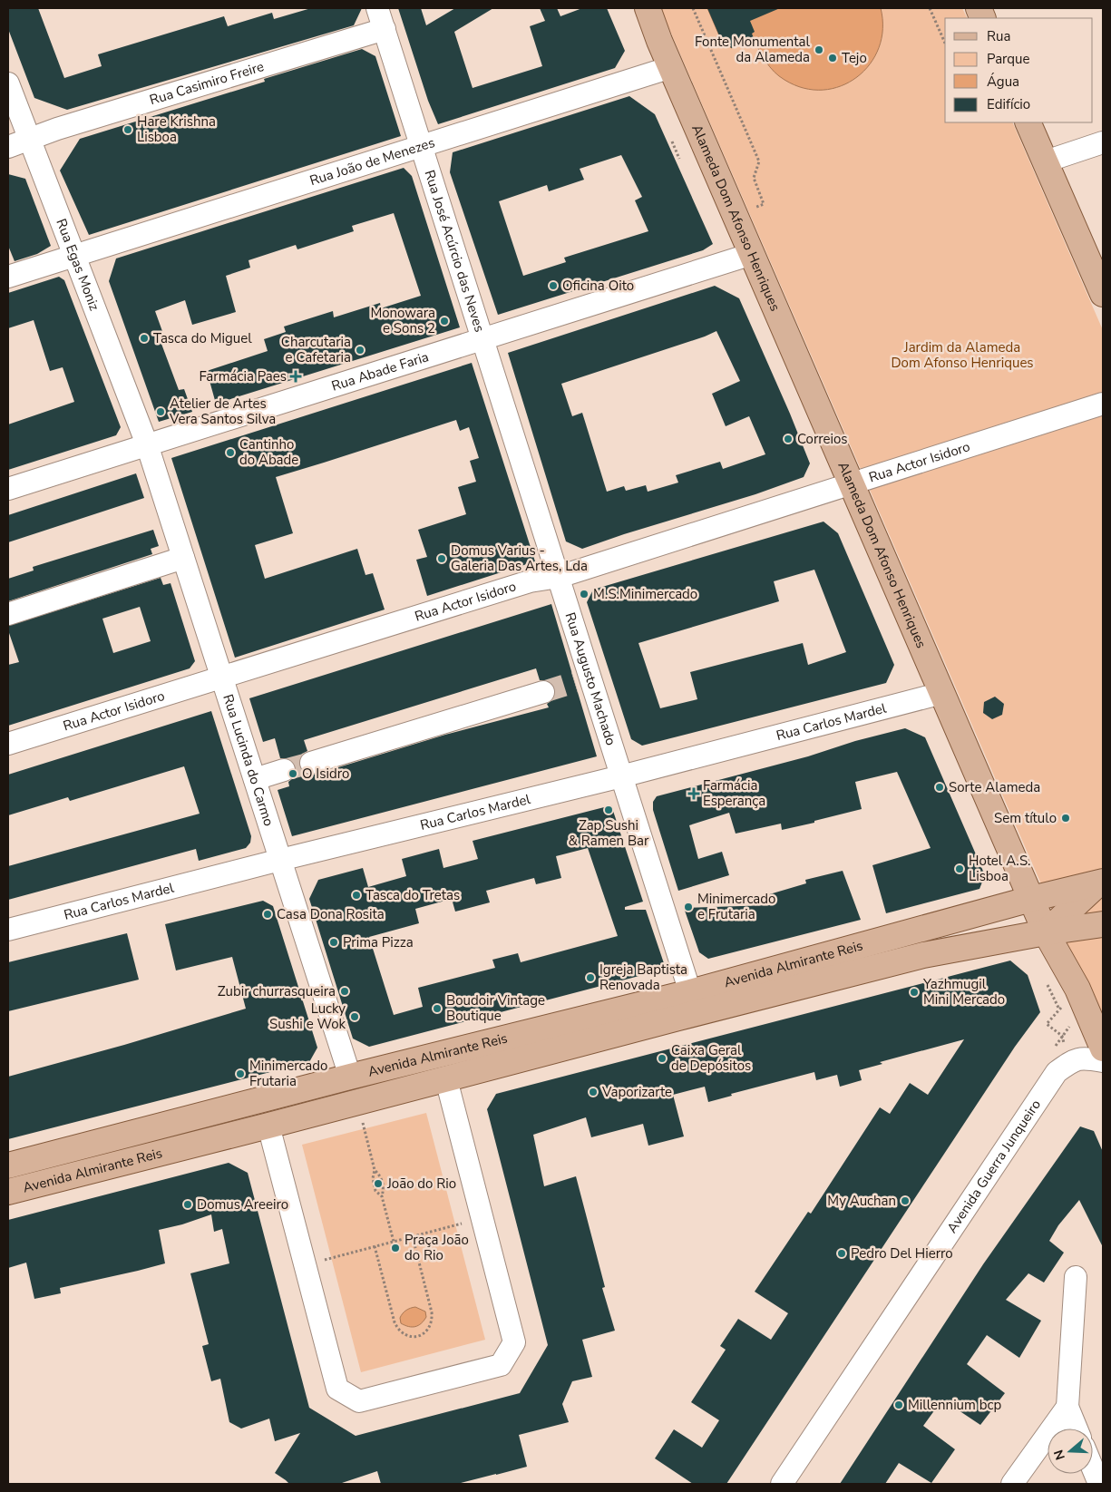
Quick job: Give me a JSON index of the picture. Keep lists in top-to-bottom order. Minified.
{"streets":{"main road":["Alameda Dom Afonso Henriques","Avenida Almirante Reis"],"street":["Rua Casimiro Freire","Rua João de Menezes","Rua José Acúrcio das Neves","Rua Egas Moniz","Rua Abade Faria","Rua Actor Isidoro","Rua Augusto Machado","Rua Carlos Mardel","Rua Lucinda do Carmo","Avenida Guerra Junqueiro"]},"crossings":[["Rua Casimiro Freire","Rua José Acúrcio das Neves"],["Rua Casimiro Freire","Rua Egas Moniz"],["Rua João de Menezes","Alameda Dom Afonso Henriques"],["Rua João de Menezes","Rua José Acúrcio das Neves"],["Rua João de Menezes","Rua Egas Moniz"],["Alameda Dom Afonso Henriques","Rua Abade Faria"],["Alameda Dom Afonso Henriques","Rua Actor Isidoro"],["Alameda Dom Afonso Henriques","Rua Carlos Mardel"],["Alameda Dom Afonso Henriques","Avenida Almirante Reis"],["Rua José Acúrcio das Neves","Rua Abade Faria"],["Rua José Acúrcio das Neves","Rua Augusto Machado"],["Rua Egas Moniz","Rua Abade Faria"],["Rua Egas Moniz","Rua Lucinda do Carmo"],["Rua Abade Faria","Rua Augusto Machado"],["Rua Abade Faria","Rua Lucinda do Carmo"],["Rua Actor Isidoro","Rua Augusto Machado"],["Rua Actor Isidoro","Rua Lucinda do Carmo"],["Rua Augusto Machado","Rua Carlos Mardel"],["Rua Augusto Machado","Avenida Almirante Reis"],["Rua Carlos Mardel","Rua Lucinda do Carmo"],["Rua Lucinda do Carmo","Avenida Almirante Reis"]],"parks":["Jardim da Alameda Dom Afonso Henriques"],"places":{"other":["Fonte Monumental da Alameda","Tejo","Hare Krishna Lisboa","Oficina Oito","Monowara e Sons 2","Tasca do Miguel","Charcutaria e Cafetaria","Atelier de Artes Vera Santos Silva","Correios","Cantinho do Abade","Domus Varius - Galeria Das Artes, Lda","M.S.Minimercado","O Isidro","Sorte Alameda","Zap Sushi & Ramen Bar","Sem título","Hotel A.S. Lisboa","Tasca do Tretas","Minimercado e Frutaria","Casa Dona Rosita","Prima Pizza","Igreja Baptista Renovada","Zubir churrasqueira","Yazhmugil Mini Mercado","Boudoir Vintage Boutique","Lucky Sushi e Wok","Caixa Geral de Depósitos","Minimercado Frutaria","Vaporizarte","João do Rio","My Auchan","Domus Areeiro","Praça João do Rio","Pedro Del Hierro","Millennium bcp"],"health":["Farmácia Paes","Farmácia Esperança"]},"legend":["Rua","Parque","Água","Edifício"],"north":"left"}
